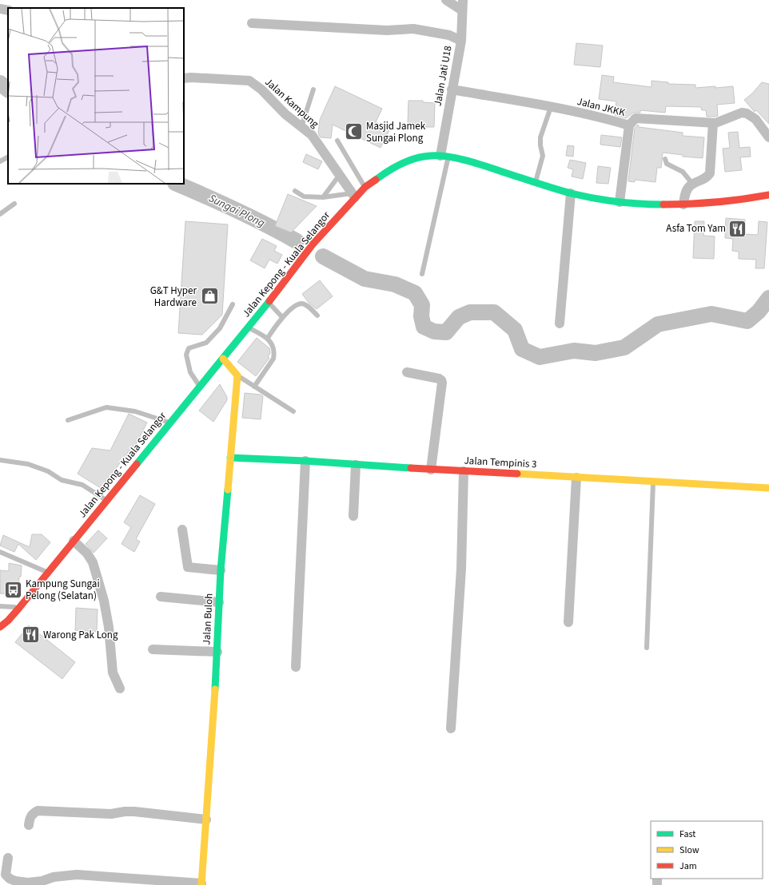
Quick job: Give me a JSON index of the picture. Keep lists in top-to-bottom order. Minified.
{"streets":{"main road":["Jalan Kepong - Kuala Selangor","Jalan Tempinis 3","Jalan Buloh"],"street":["Jalan Jati U18","Jalan Kampung","Jalan JKKK"]},"crossings":[["Jalan Jati U18","Jalan JKKK"],["Jalan Jati U18","Jalan Kepong - Kuala Selangor"],["Jalan Kampung","Jalan Kepong - Kuala Selangor"],["Jalan Tempinis 3","Jalan Buloh"]],"water":["Sungai Plong"],"places":{"mosque":["Masjid Jamek Sungai Plong"],"restaurant":["Asfa Tom Yam","Warong Pak Long"],"shop":["G&T Hyper Hardware"],"bus stop":["Kampung Sungai Pelong (Selatan)"]},"legend":["Fast","Slow","Jam"]}
